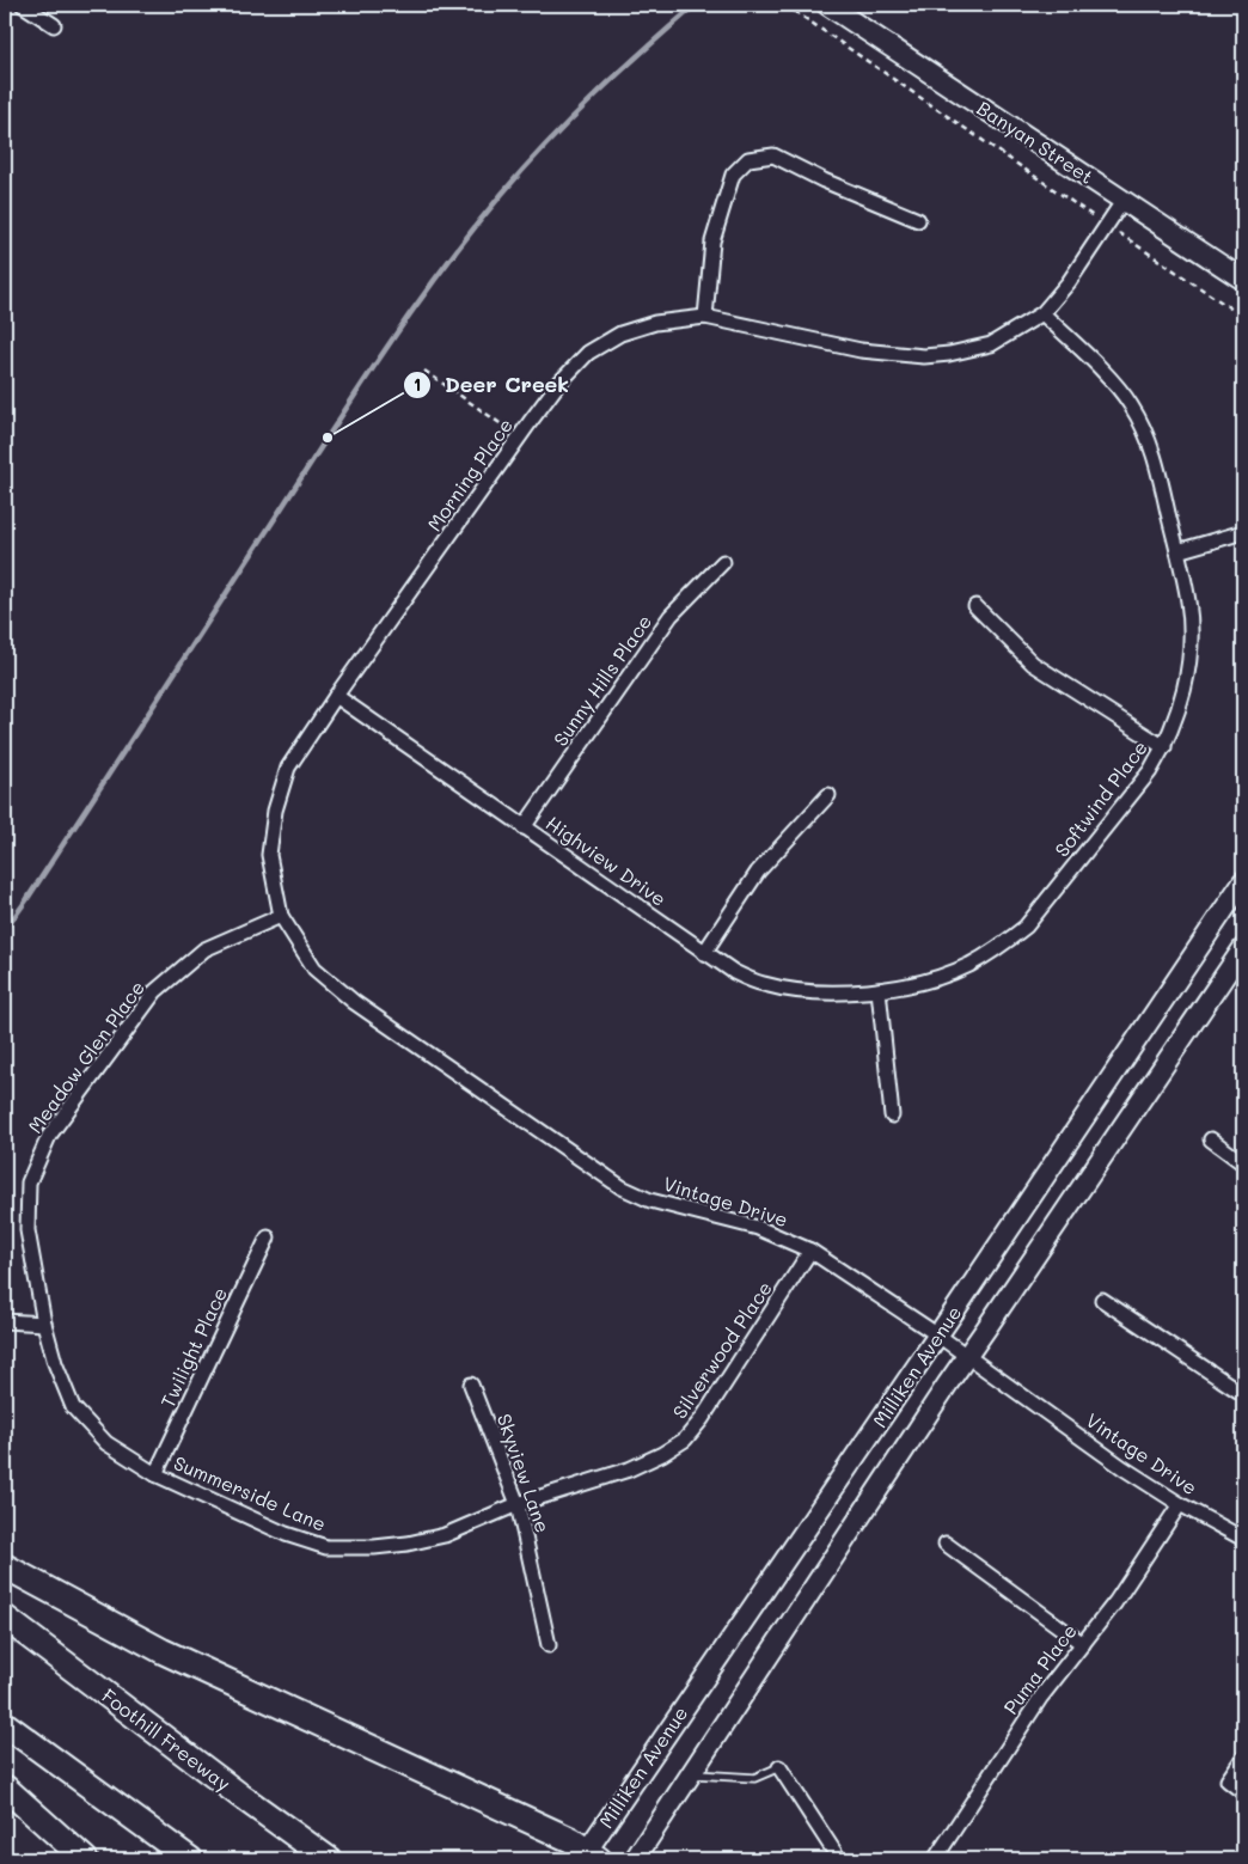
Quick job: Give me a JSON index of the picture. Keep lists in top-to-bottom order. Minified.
{"streets":{"highway":["Foothill Freeway"],"main road":["Banyan Street","Milliken Avenue"],"street":["Morning Place","Sunny Hills Place","Softwind Place","Highview Drive","Meadow Glen Place","Vintage Drive","Twilight Place","Silverwood Place","Skyview Lane","Summerside Lane","Puma Place"]},"crossings":[["Banyan Street","Morning Place"],["Morning Place","Softwind Place"],["Morning Place","Highview Drive"],["Morning Place","Meadow Glen Place"],["Morning Place","Vintage Drive"],["Sunny Hills Place","Highview Drive"],["Softwind Place","Highview Drive"],["Meadow Glen Place","Vintage Drive"],["Meadow Glen Place","Summerside Lane"],["Vintage Drive","Silverwood Place"],["Vintage Drive","Milliken Avenue"],["Vintage Drive","Puma Place"],["Twilight Place","Summerside Lane"],["Silverwood Place","Skyview Lane"],["Silverwood Place","Summerside Lane"],["Skyview Lane","Summerside Lane"]],"places":["Deer Creek"]}
